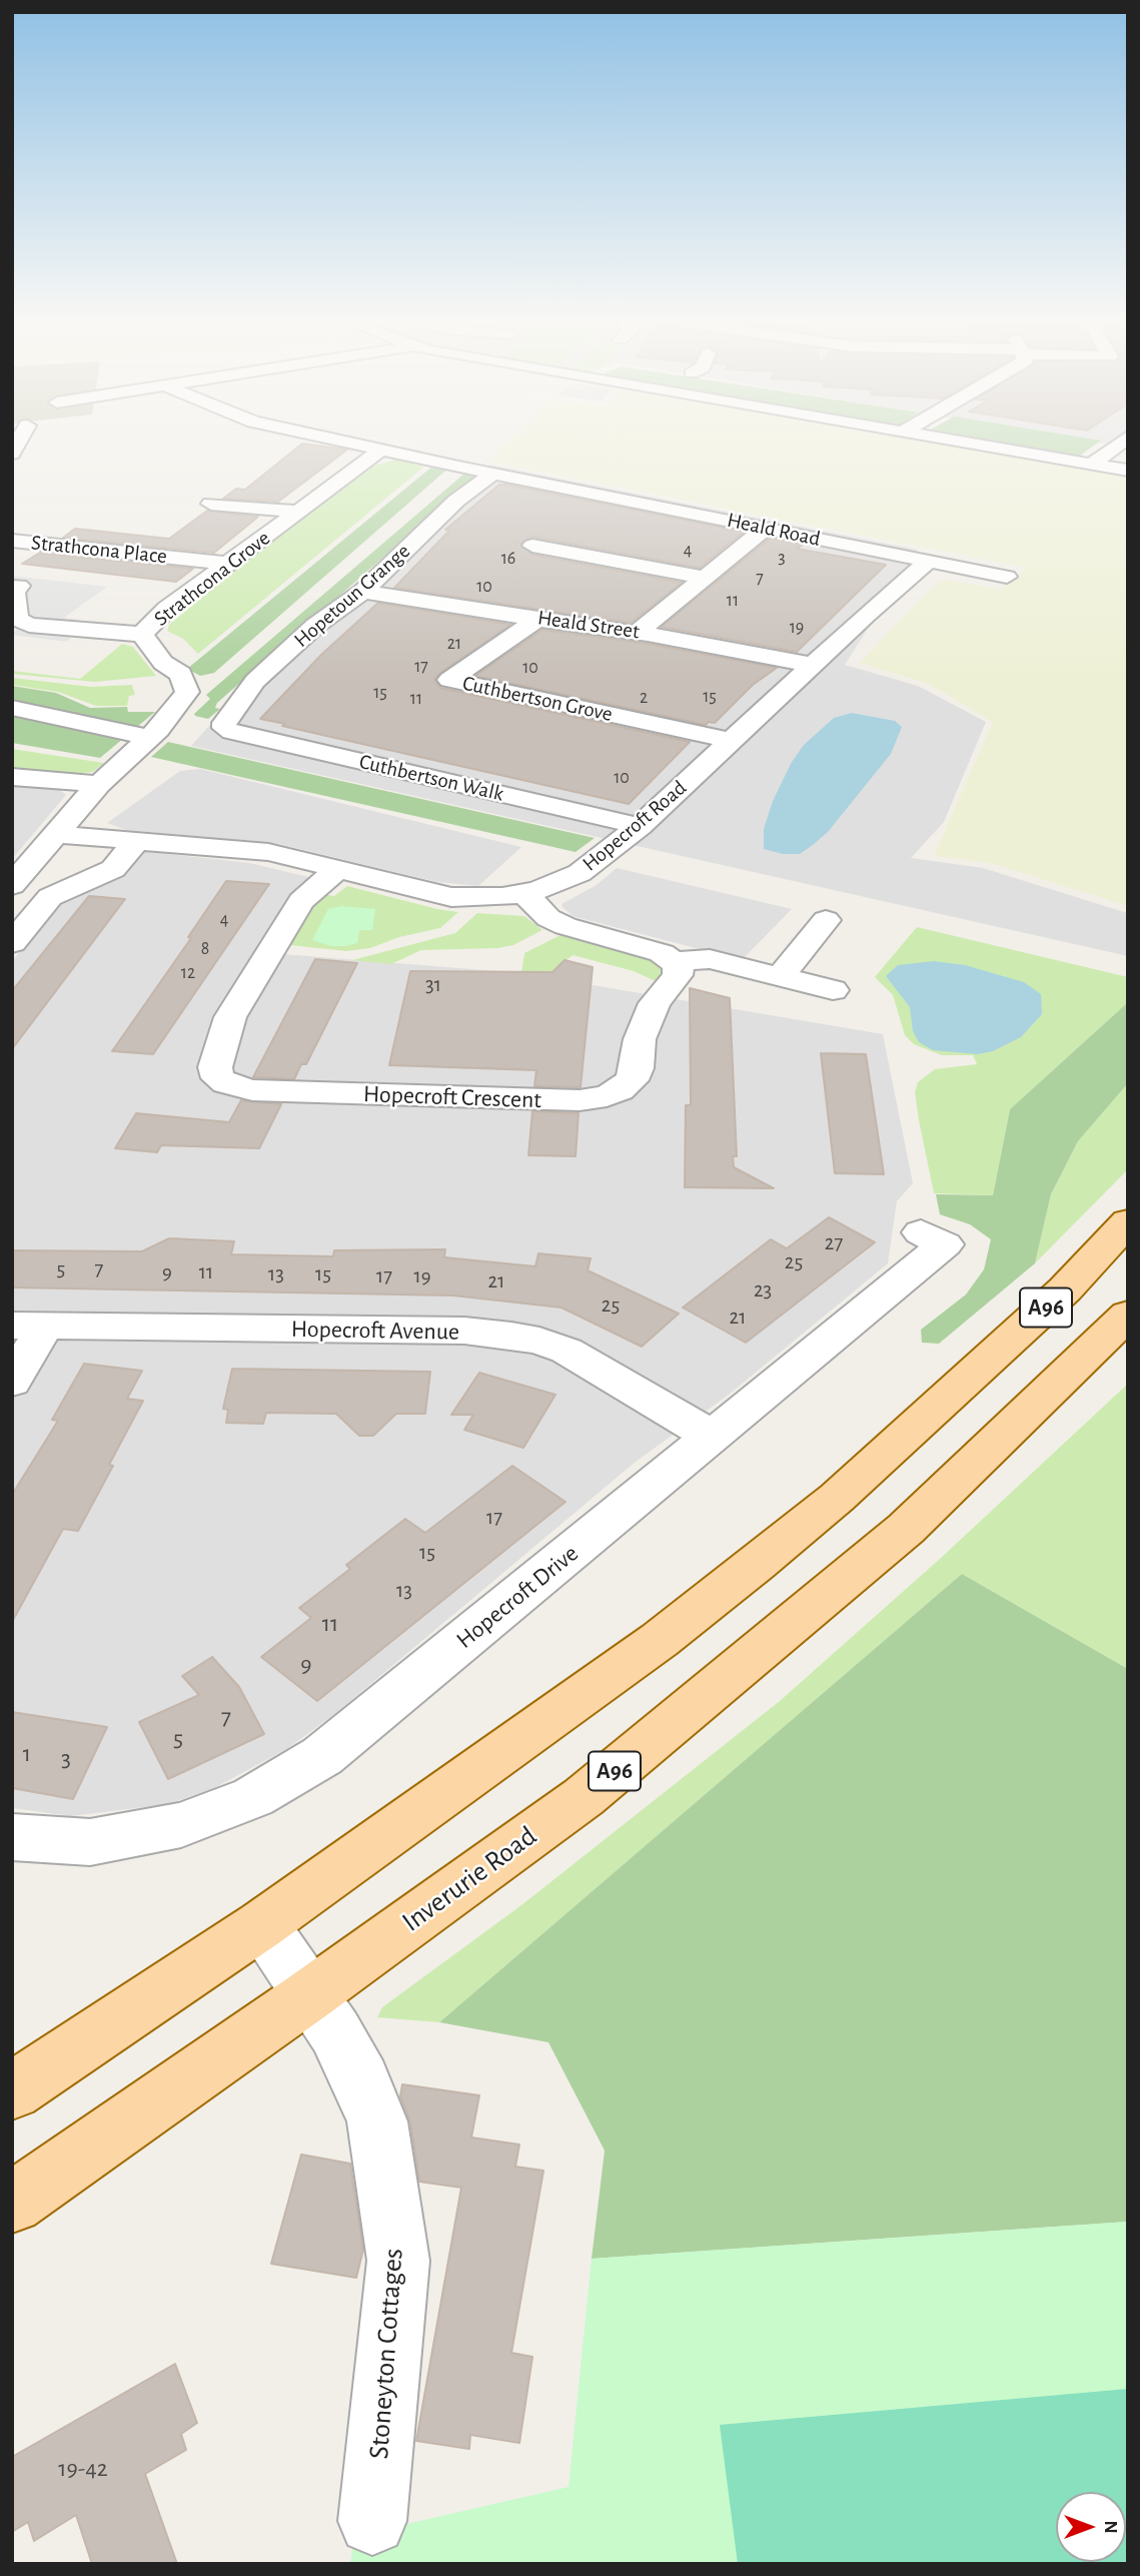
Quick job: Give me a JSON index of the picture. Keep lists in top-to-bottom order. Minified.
{"streets":{"main road":["A96","Inverurie Road"],"street":["Heald Road","Strathcona Place","Strathcona Grove","Hopetoun Grange","Heald Street","Cuthbertson Grove","Cuthbertson Walk","Hopecroft Road","Hopecroft Crescent","Hopecroft Avenue","Hopecroft Drive","Stoneyton Cottages"]},"crossings":[["Heald Road","Strathcona Grove"],["Heald Road","Hopetoun Grange"],["Heald Road","Hopecroft Road"],["Strathcona Place","Strathcona Grove"],["Hopetoun Grange","Heald Street"],["Hopetoun Grange","Cuthbertson Walk"],["Heald Street","Cuthbertson Grove"],["Heald Street","Hopecroft Road"],["Cuthbertson Grove","Hopecroft Road"],["Cuthbertson Walk","Hopecroft Road"],["Hopecroft Road","Hopecroft Crescent"],["A96","Stoneyton Cottages"],["Hopecroft Avenue","Hopecroft Drive"],["Inverurie Road","Stoneyton Cottages"]],"house_numbers":["4","3","16","7","10","11","19","21","17","10","15","15","2","11","10","4","8","12","31","27","25","5","7","9","11","13","15","17","19","21","23","25","21","17","15","13","11","9","7","5","1","3","19-42"],"north":"right"}
